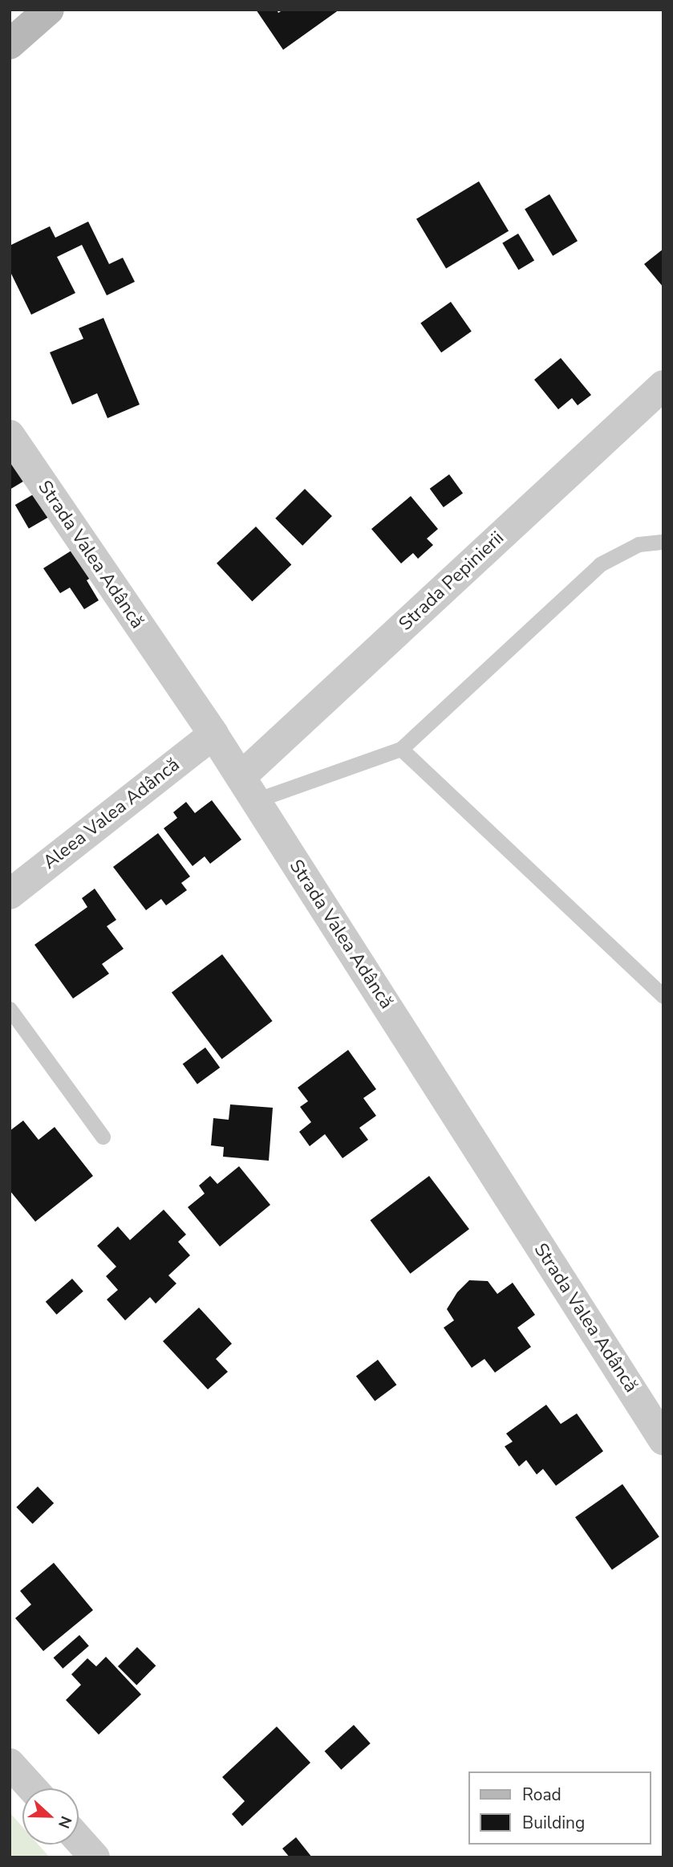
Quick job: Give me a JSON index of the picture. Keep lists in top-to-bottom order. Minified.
{"streets":{"street":["Strada Valea Adâncă","Strada Pepinierii","Aleea Valea Adâncă"]},"crossings":[["Strada Valea Adâncă","Strada Pepinierii"],["Strada Valea Adâncă","Aleea Valea Adâncă"]],"legend":["Road","Building"],"north":"right"}
